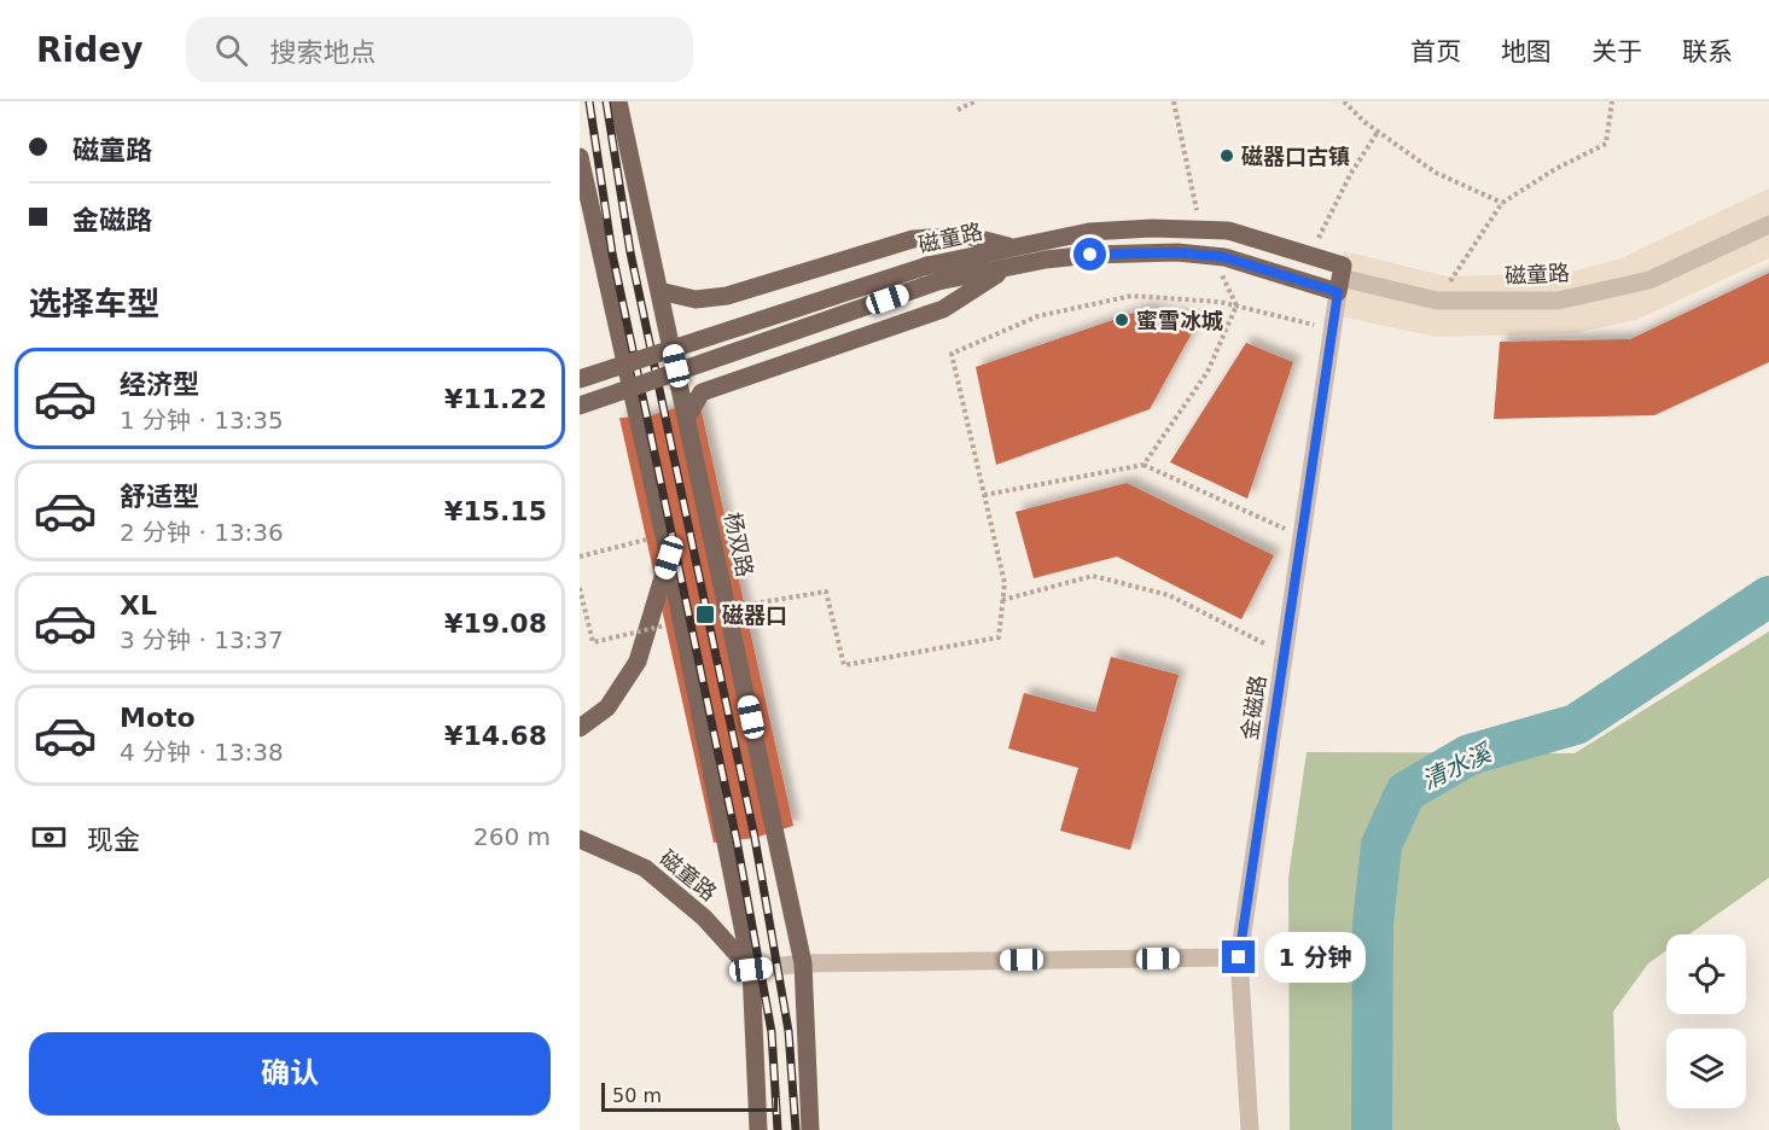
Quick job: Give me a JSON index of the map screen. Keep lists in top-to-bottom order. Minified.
{"streets":{"main road":["磁童路","杨双路"],"street":["金磁路"]},"crossings":[["磁童路","金磁路"]],"water":["清水溪"],"places":{"other":["磁器口古镇","蜜雪冰城"],"transit":["磁器口"]},"scale_bar":"50 m","page":{"header":"Ridey","search":"搜索地点","nav":["首页","地图","关于","联系"],"banner":["磁童路","金磁路"],"heading":"选择车型","list":[{"name":"经济型","note":"1 分钟 · 13:35","value":"¥11.22"},{"name":"舒适型","note":"2 分钟 · 13:36","value":"¥15.15"},{"name":"XL","note":"3 分钟 · 13:37","value":"¥19.08"},{"name":"Moto","note":"4 分钟 · 13:38","value":"¥14.68"}],"pay":["现金","260 m"],"bubble":"1 分钟","buttons":"确认","scale":"50 m"}}
